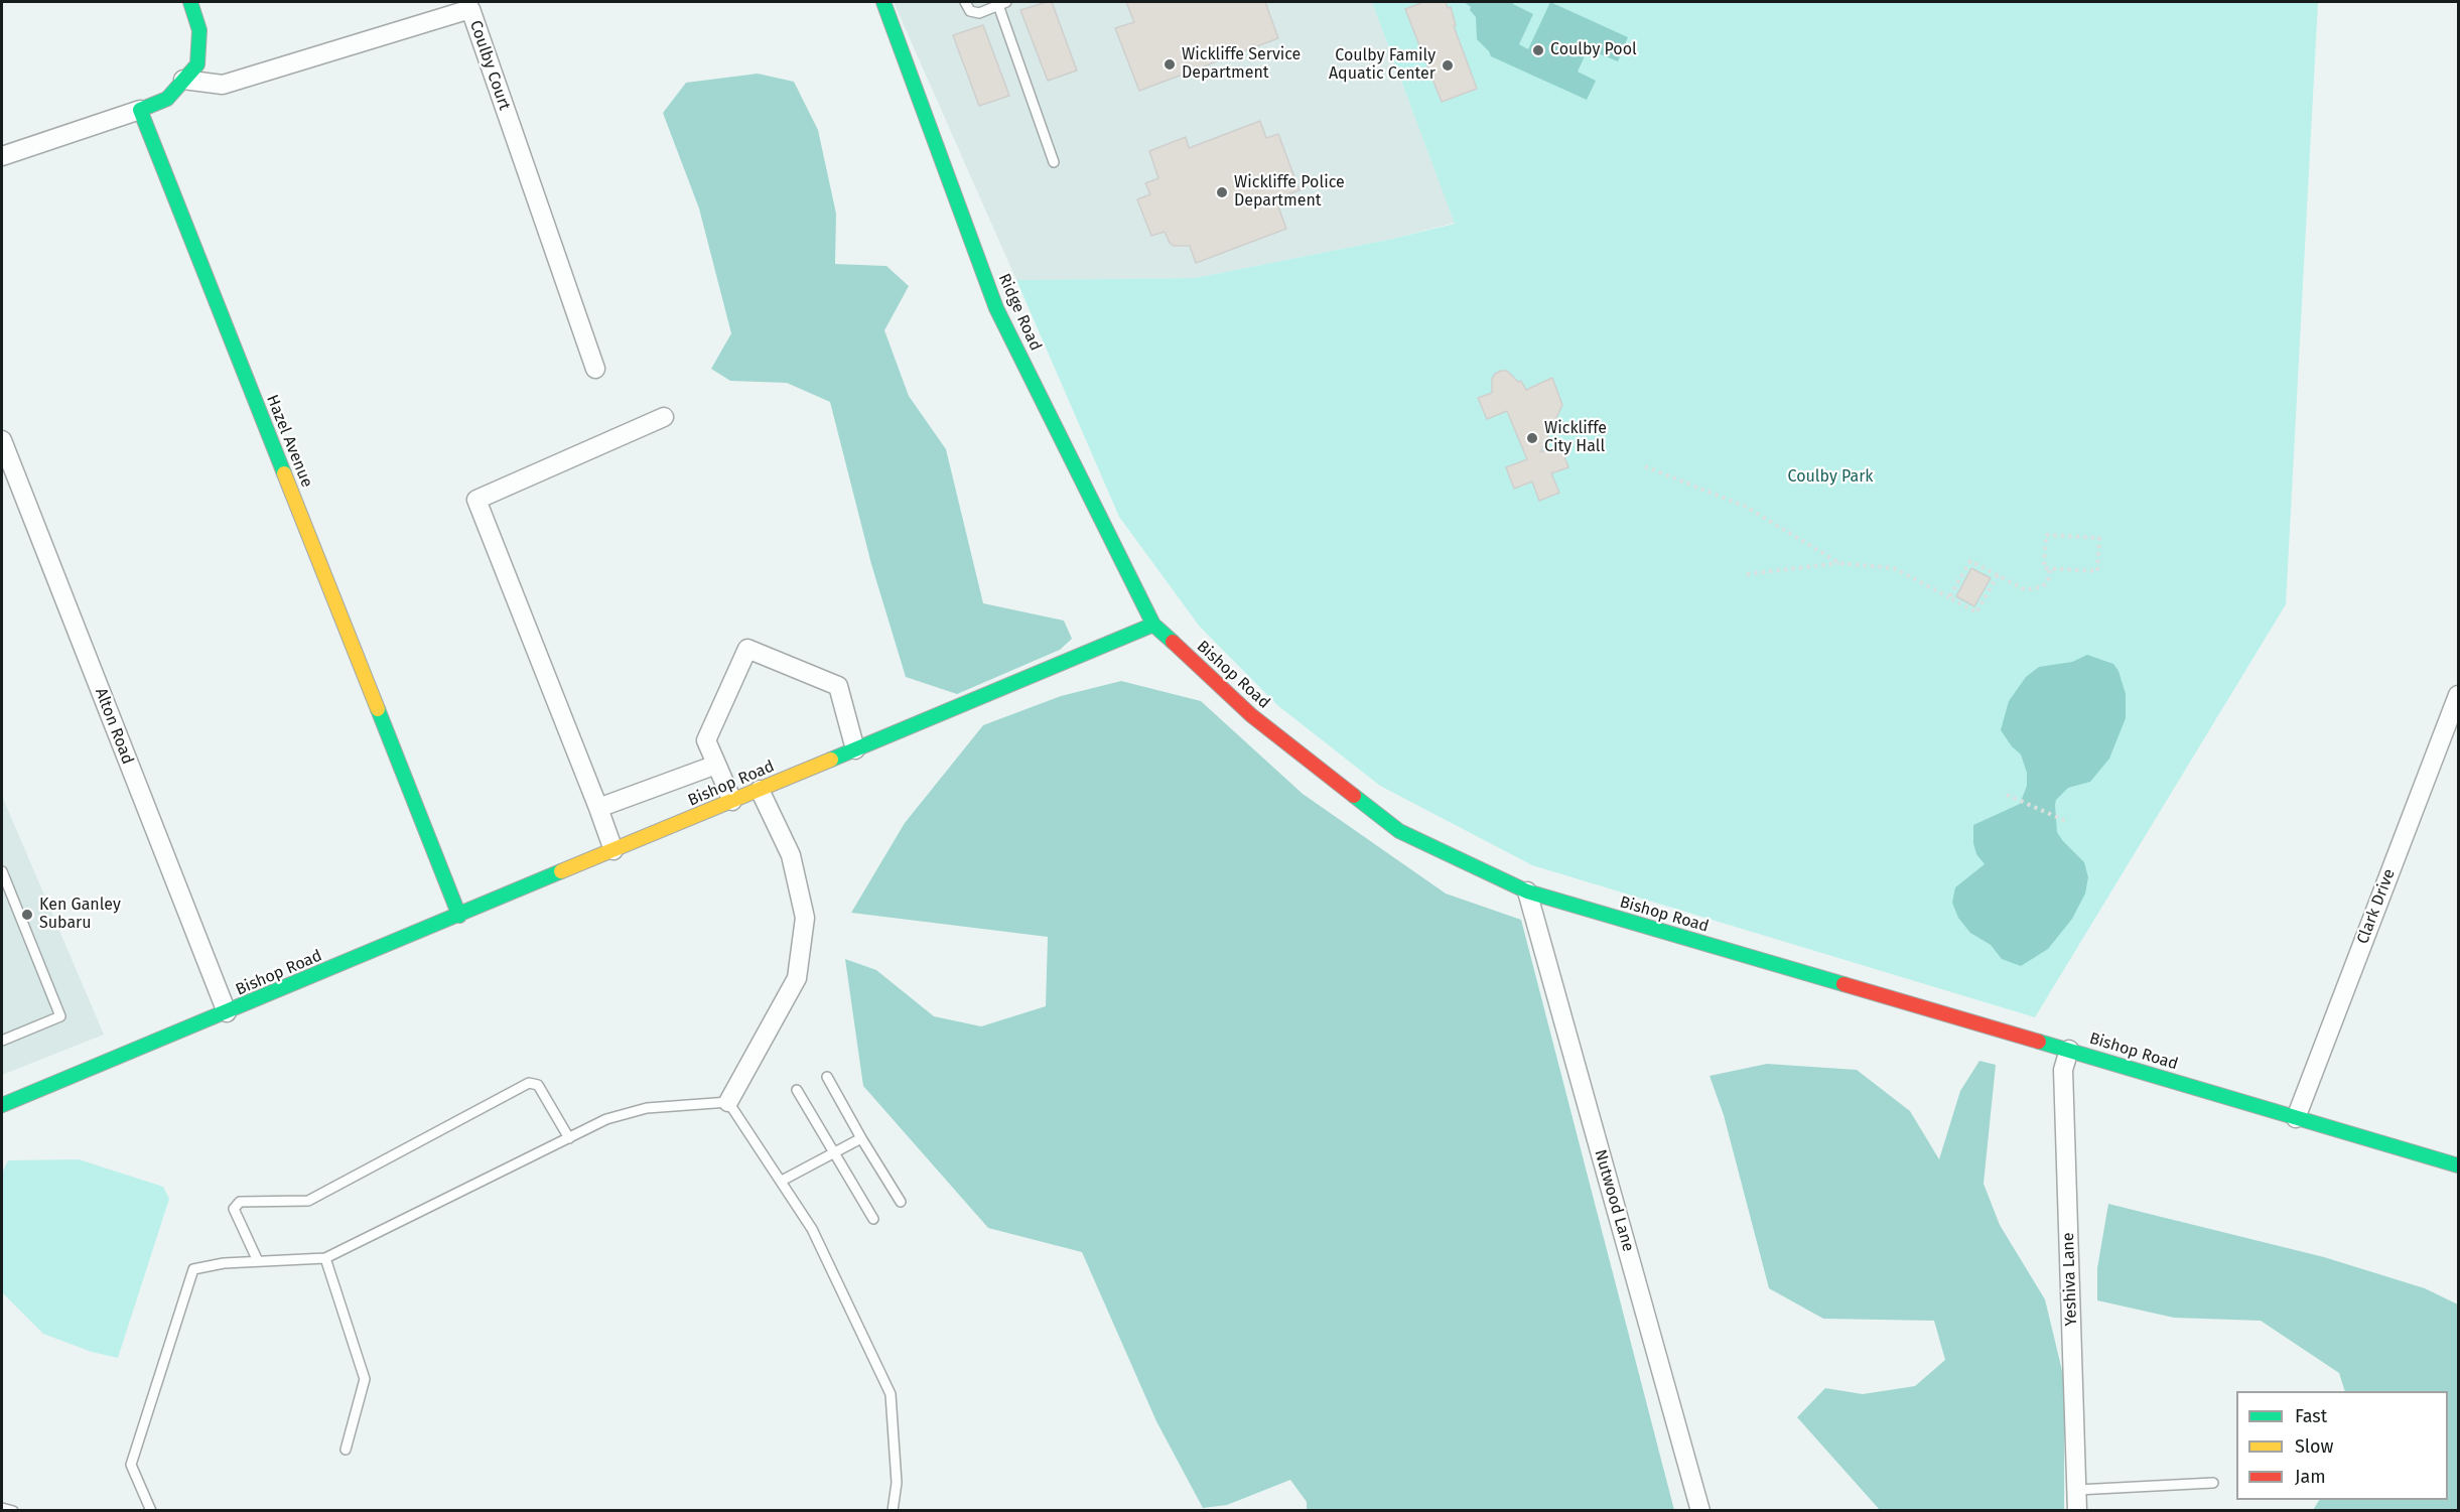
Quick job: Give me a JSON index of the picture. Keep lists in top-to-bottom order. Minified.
{"streets":{"street":["Coulby Court","Ridge Road","Hazel Avenue","Bishop Road","Alton Road","Clark Drive","Nutwood Lane","Yeshiva Lane"]},"crossings":[["Ridge Road","Bishop Road"],["Hazel Avenue","Bishop Road"],["Bishop Road","Alton Road"],["Bishop Road","Clark Drive"],["Bishop Road","Nutwood Lane"],["Bishop Road","Yeshiva Lane"]],"parks":["Coulby Park"],"places":["Coulby Pool","Wickliffe Service Department","Coulby Family Aquatic Center","Wickliffe Police Department","Wickliffe City Hall","Ken Ganley Subaru"],"legend":["Fast","Slow","Jam"]}
